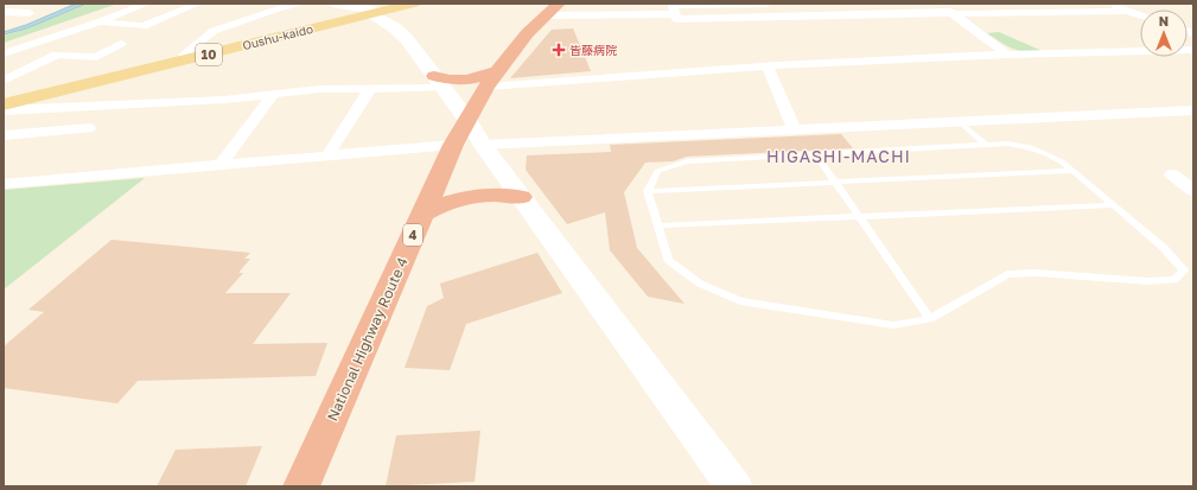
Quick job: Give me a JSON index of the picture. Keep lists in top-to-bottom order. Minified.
{"streets":{"highway":["4","National Highway Route 4"],"main road":["Oushu-kaido","10"]},"districts":["HIGASHI-MACHI"],"places":{"health":["皆藤病院"]},"north":"top"}
